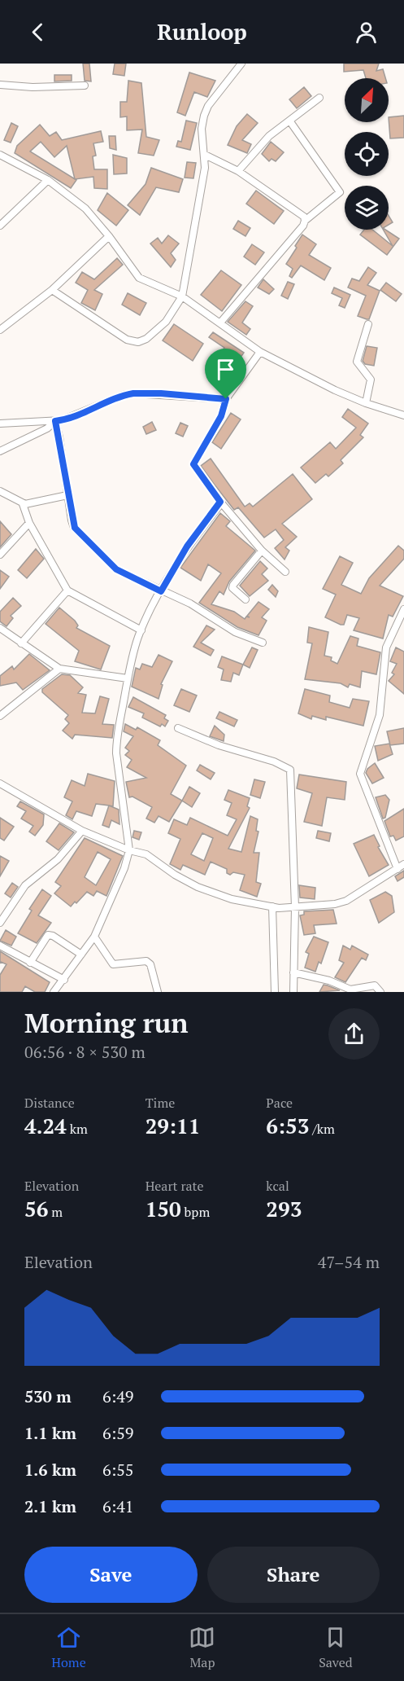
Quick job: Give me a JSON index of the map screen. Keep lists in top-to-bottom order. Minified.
{"north":"top right","page":{"header":"Runloop","heading":["Morning run","06:56 · 8 × 530 m"],"stats":[["Distance","4.24 km"],["Time","29:11"],["Pace","6:53 /km"],["Elevation","56 m"],["Heart rate","150 bpm"],["kcal","293"]],"chart":["Elevation","47–54 m"],"list":[{"name":"530 m","note":"6:49"},{"name":"1.1 km","note":"6:59"},{"name":"1.6 km","note":"6:55"},{"name":"2.1 km","note":"6:41"}],"buttons":["Save","Share"],"tabs":["Home","Map","Saved"]}}
